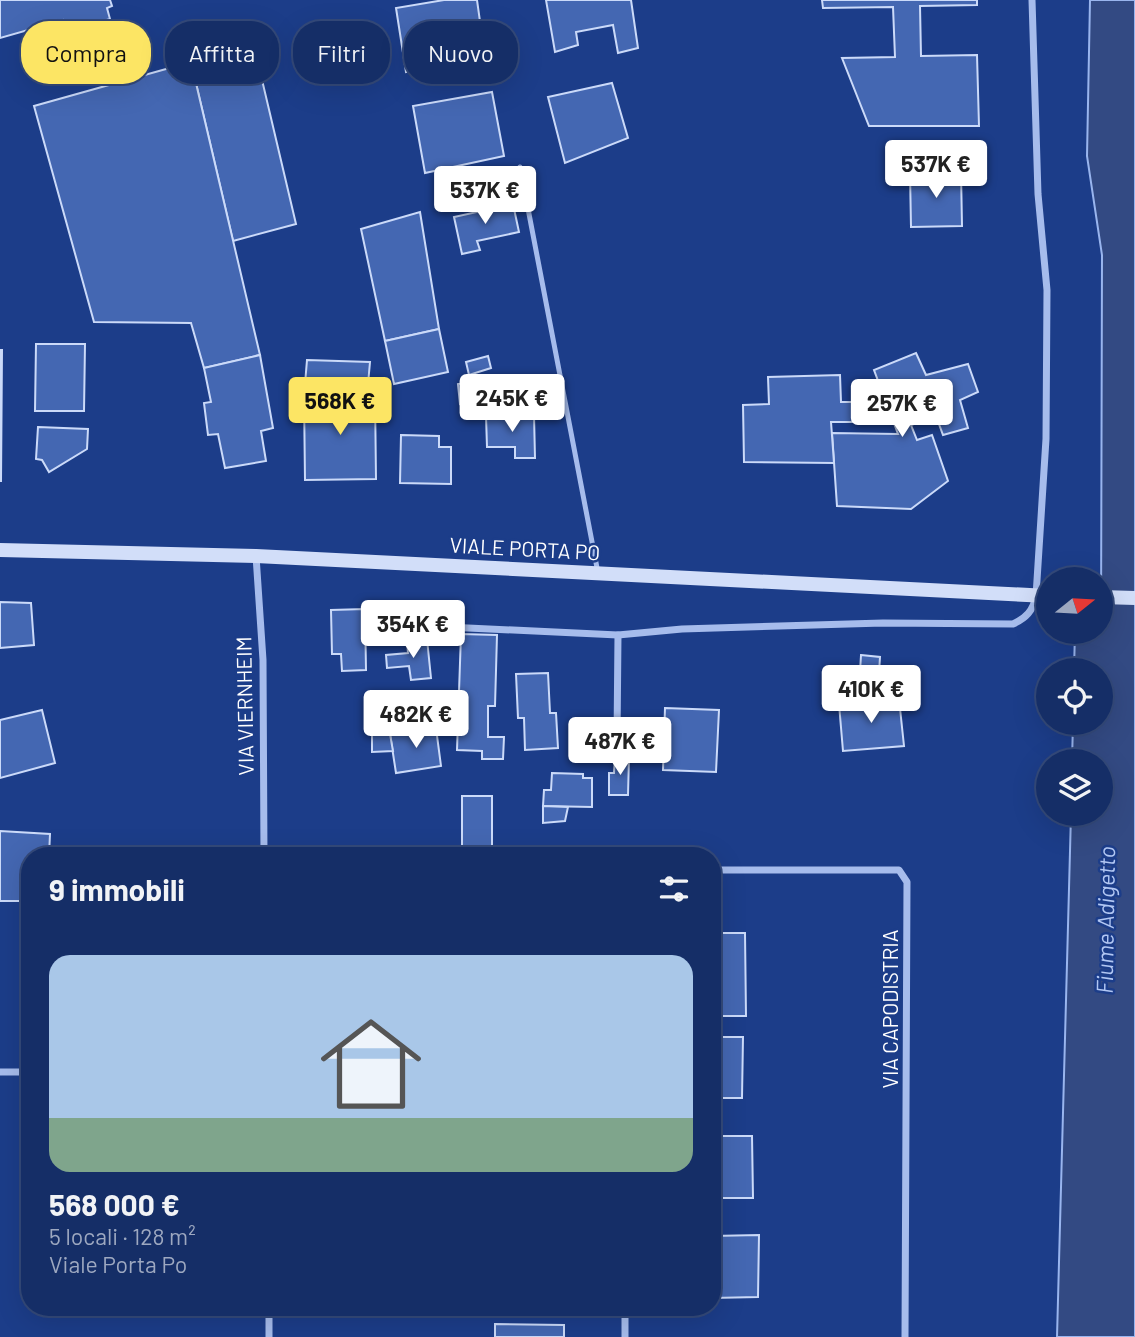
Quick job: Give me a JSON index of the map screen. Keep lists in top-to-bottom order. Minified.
{"streets":{"main road":["VIALE PORTA PO"],"street":["VIA VIERNHEIM","VIA CAPODISTRIA"]},"crossings":[["VIALE PORTA PO","VIA VIERNHEIM"]],"water":["Fiume Adigetto"],"north":"right","page":{"chip":["Compra","Affitta","Filtri","Nuovo"],"price":["537K €","537K €","245K €","568K €","257K €","354K €","410K €","482K €","487K €"],"heading":"9 immobili","list":[{"name":"568 000 €","note":"5 locali · 128 m² · Viale Porta Po"}]}}
